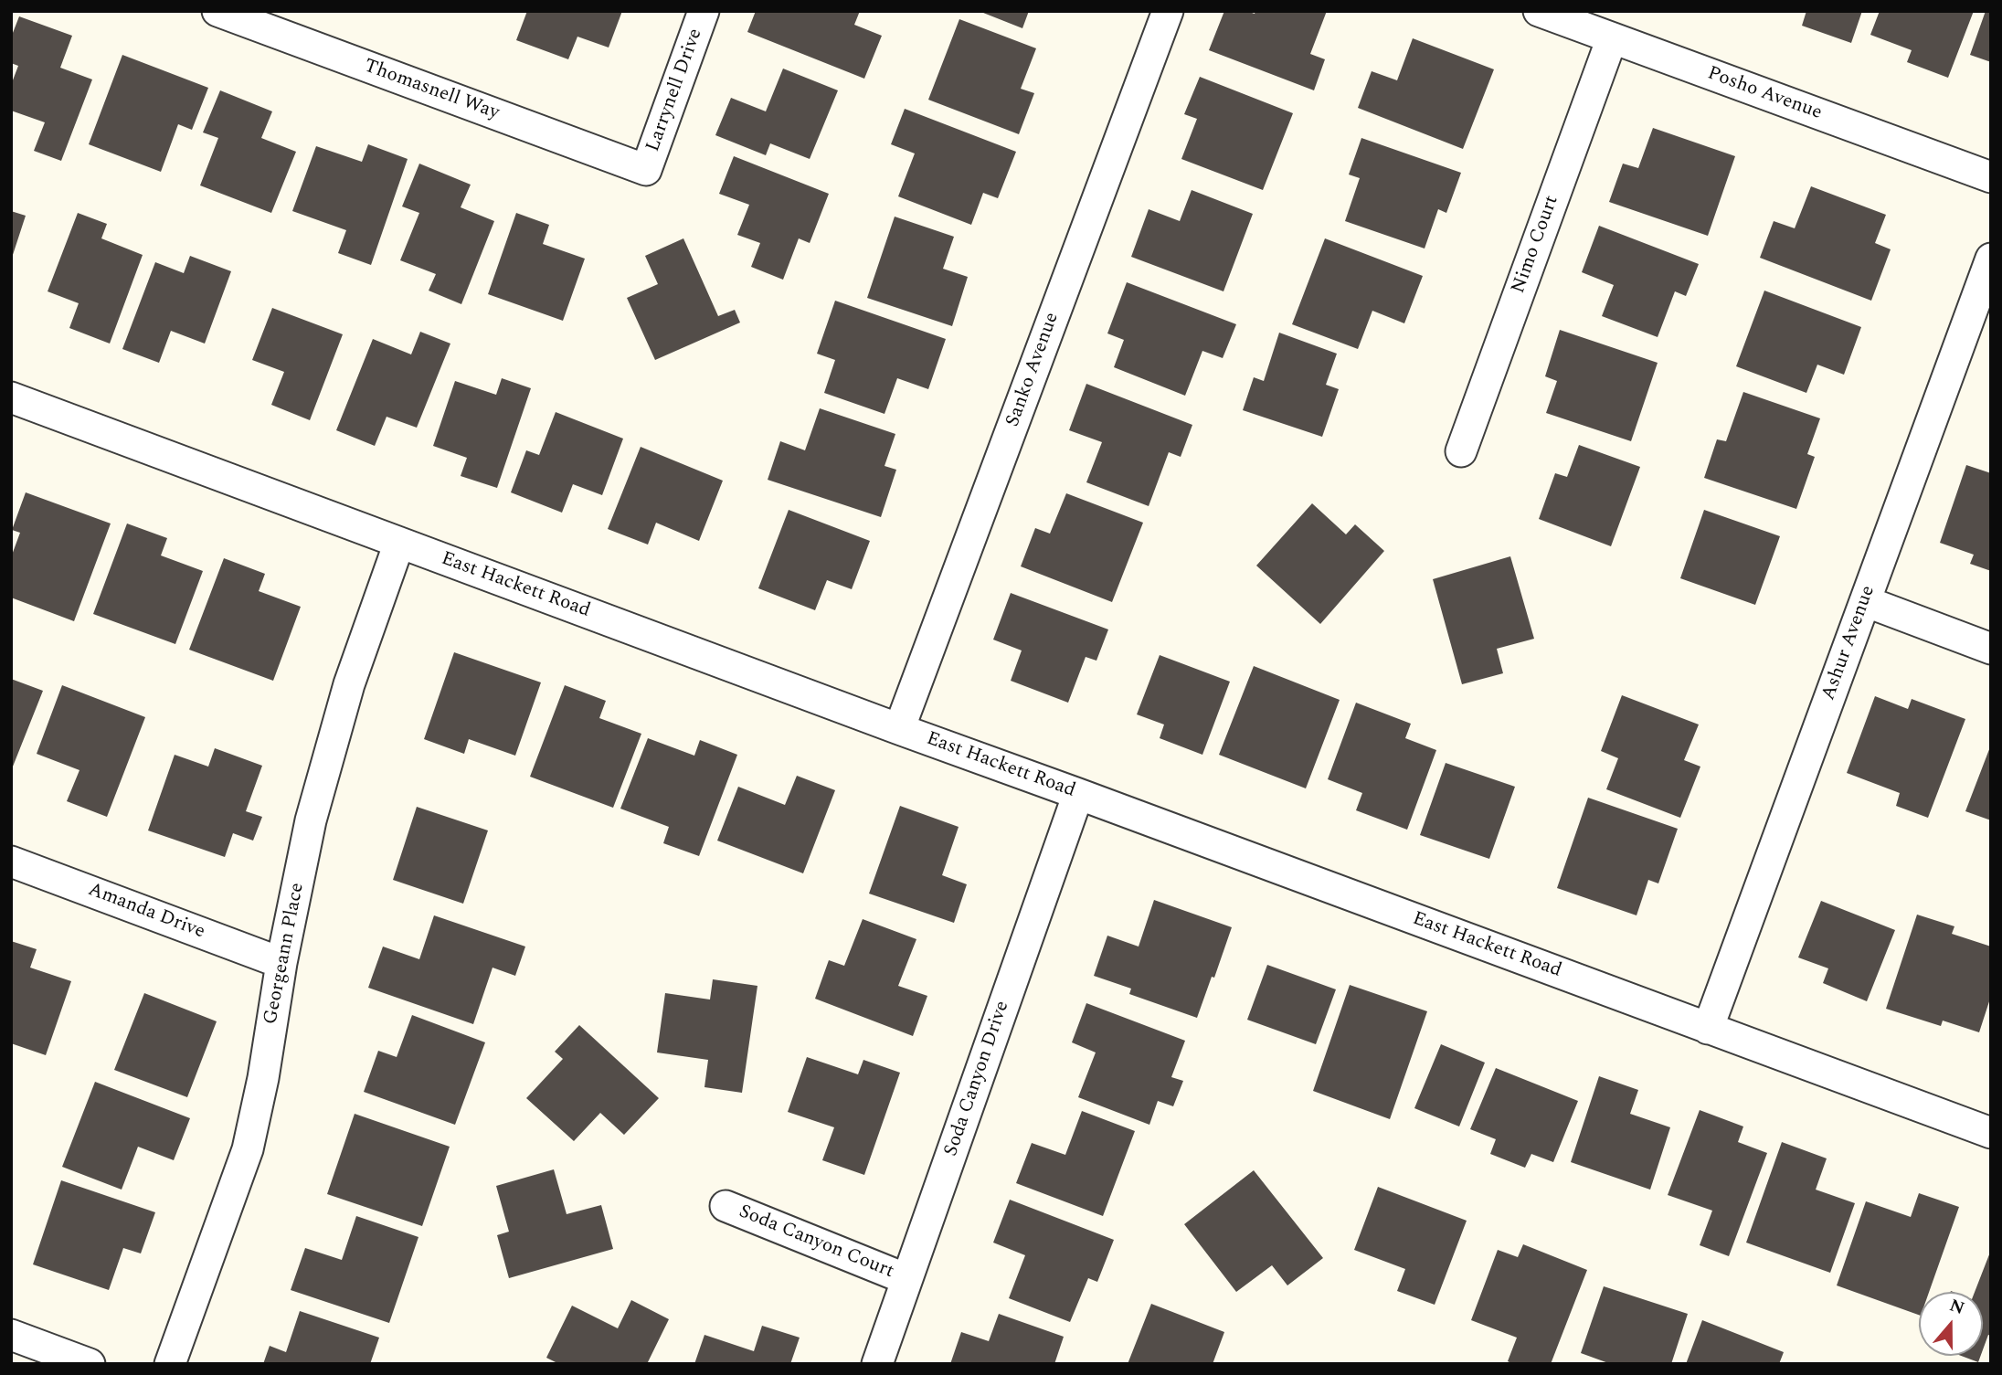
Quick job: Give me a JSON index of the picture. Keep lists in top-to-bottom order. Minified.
{"streets":{"street":["Thomasnell Way","Larrynell Drive","Posho Avenue","Nimo Court","Sanko Avenue","East Hackett Road","Ashur Avenue","Amanda Drive","Georgeann Place","Soda Canyon Drive","Soda Canyon Court"]},"crossings":[["Thomasnell Way","Larrynell Drive"],["Posho Avenue","Nimo Court"],["Sanko Avenue","East Hackett Road"],["East Hackett Road","Ashur Avenue"],["East Hackett Road","Georgeann Place"],["East Hackett Road","Soda Canyon Drive"],["Amanda Drive","Georgeann Place"],["Soda Canyon Drive","Soda Canyon Court"]],"north":"top"}
